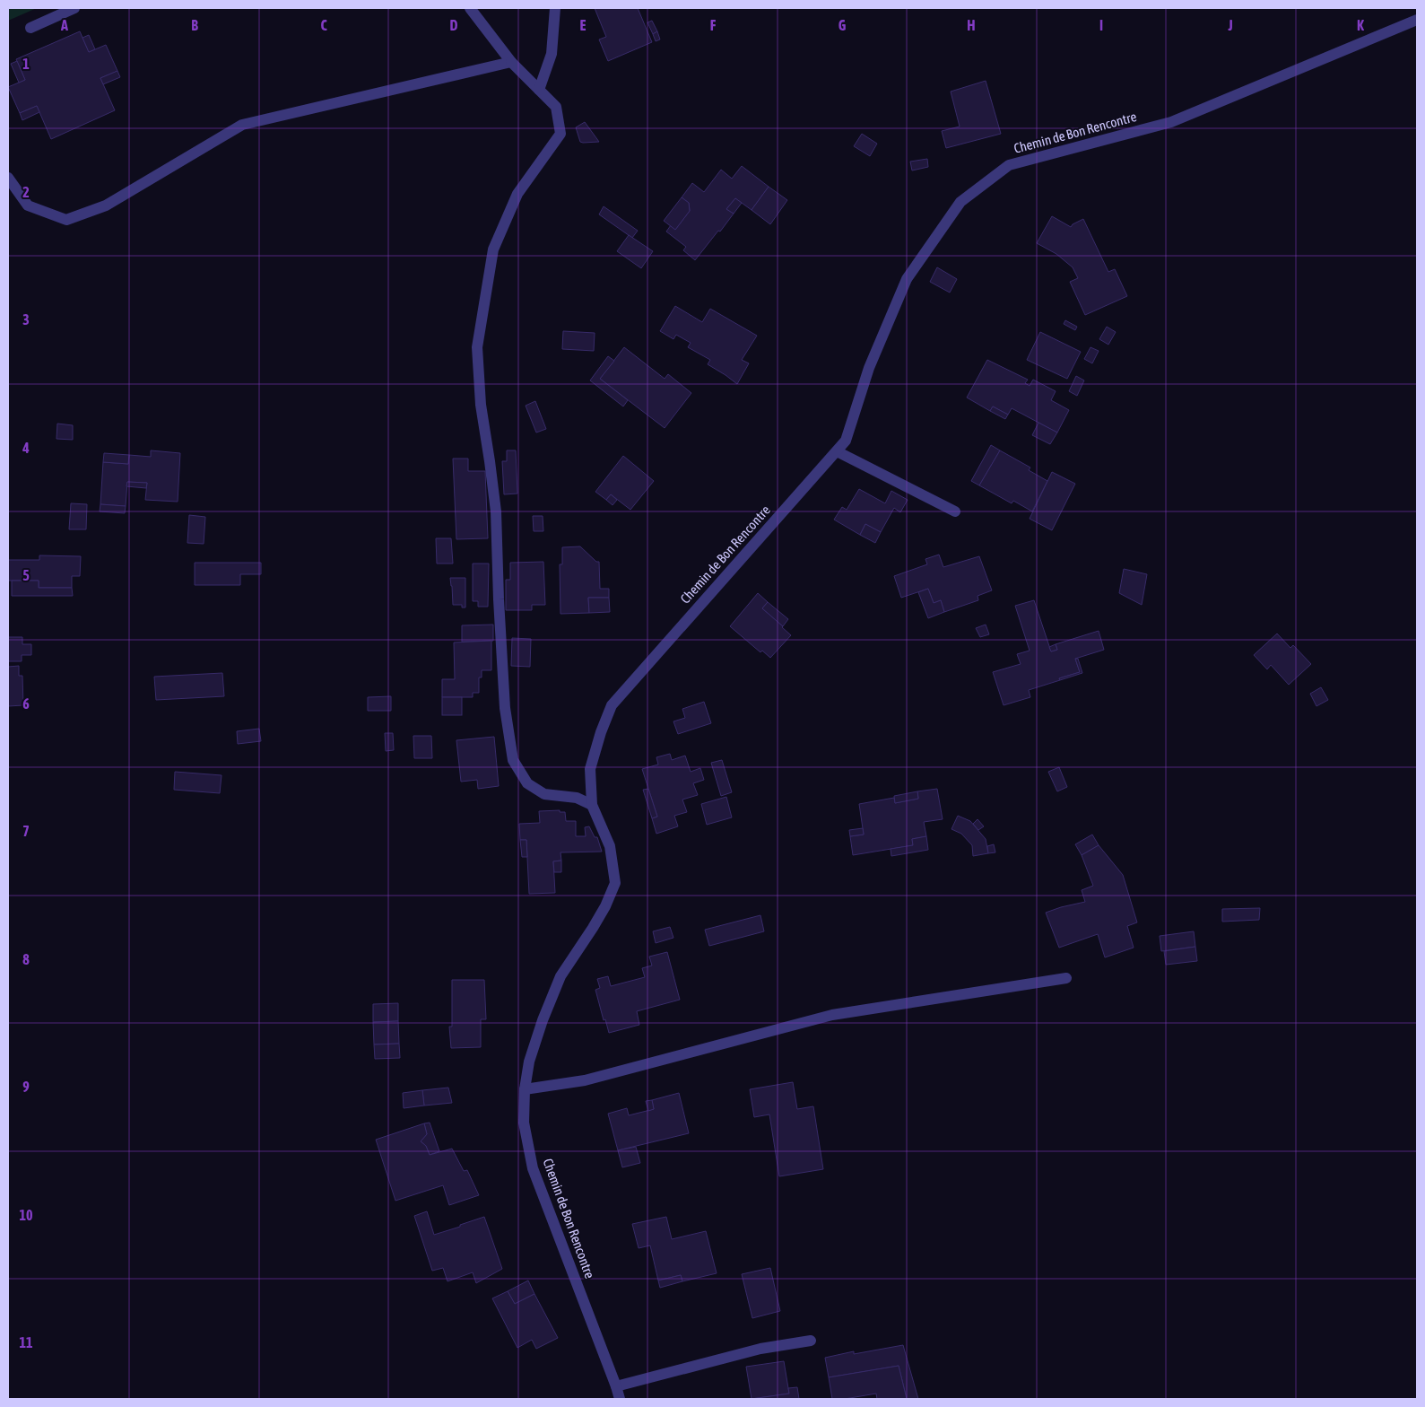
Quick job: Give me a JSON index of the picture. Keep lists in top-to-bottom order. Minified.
{"streets":{"street":["Chemin de Bon Rencontre"]},"grid":{"columns":["A","B","C","D","E","F","G","H","I","J","K"],"rows":["1","2","3","4","5","6","7","8","9","10","11"]}}
